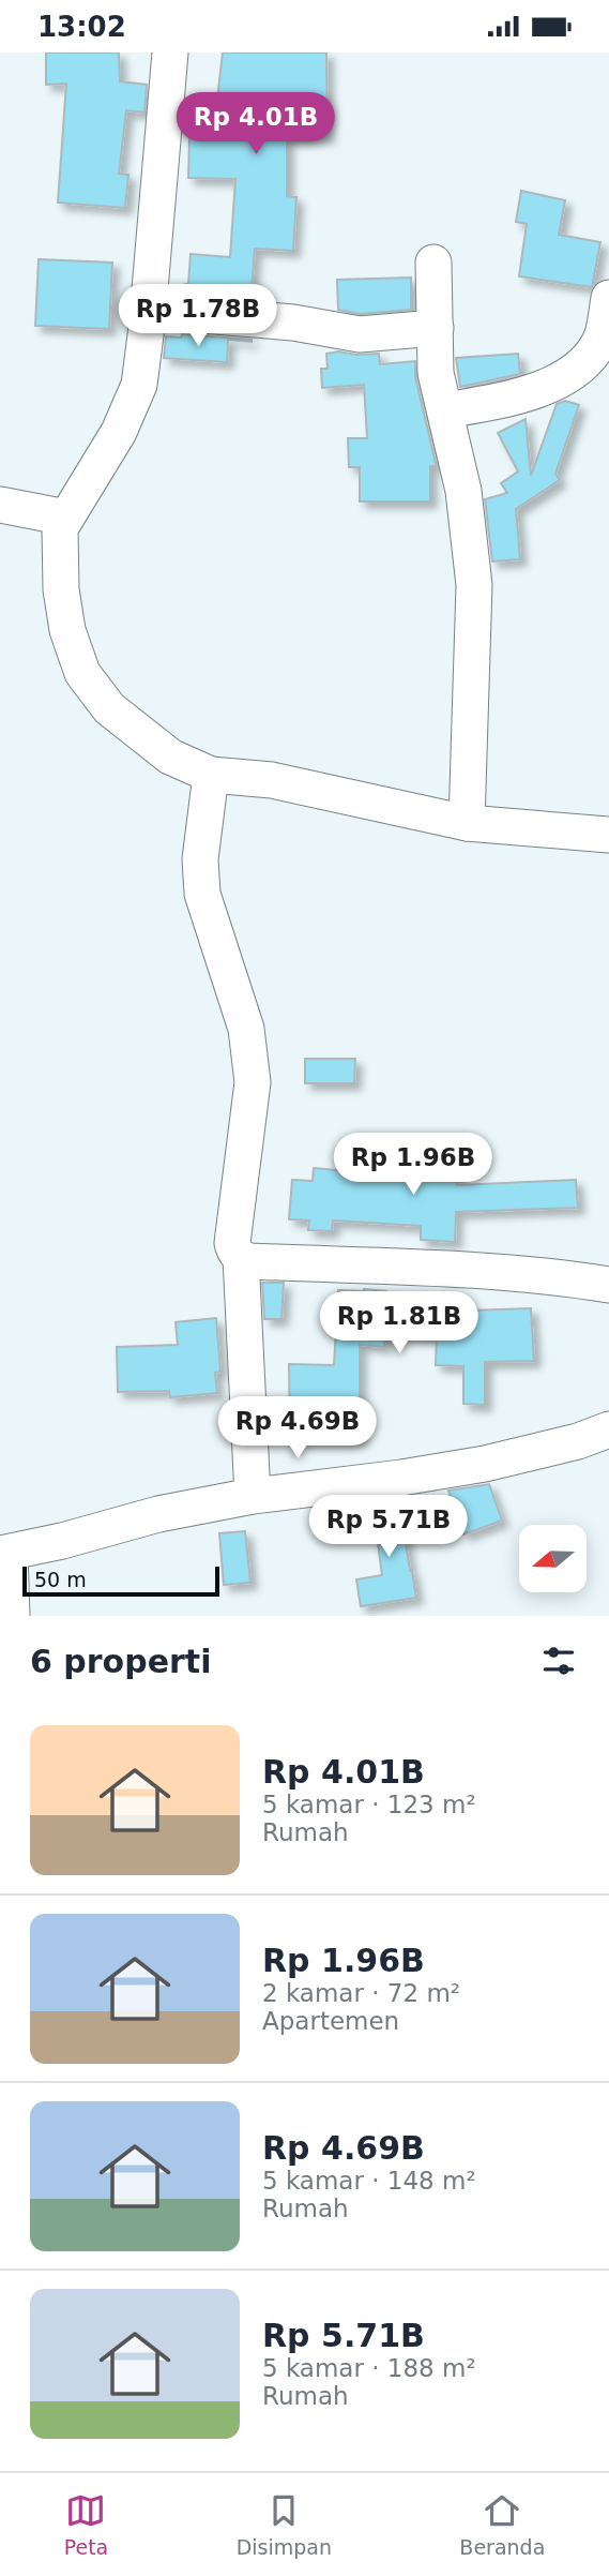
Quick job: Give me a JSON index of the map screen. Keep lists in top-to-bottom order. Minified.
{"scale_bar":"50 m","north":"left","page":{"status":"13:02","price":["Rp 4.01B","Rp 1.78B","Rp 1.96B","Rp 1.81B","Rp 4.69B","Rp 5.71B"],"scale":"50 m","heading":"6 properti","list":[{"name":"Rp 4.01B","note":"5 kamar · 123 m² · Rumah"},{"name":"Rp 1.96B","note":"2 kamar · 72 m² · Apartemen"},{"name":"Rp 4.69B","note":"5 kamar · 148 m² · Rumah"},{"name":"Rp 5.71B","note":"5 kamar · 188 m² · Rumah"}],"tabs":["Peta","Disimpan","Beranda"]}}
